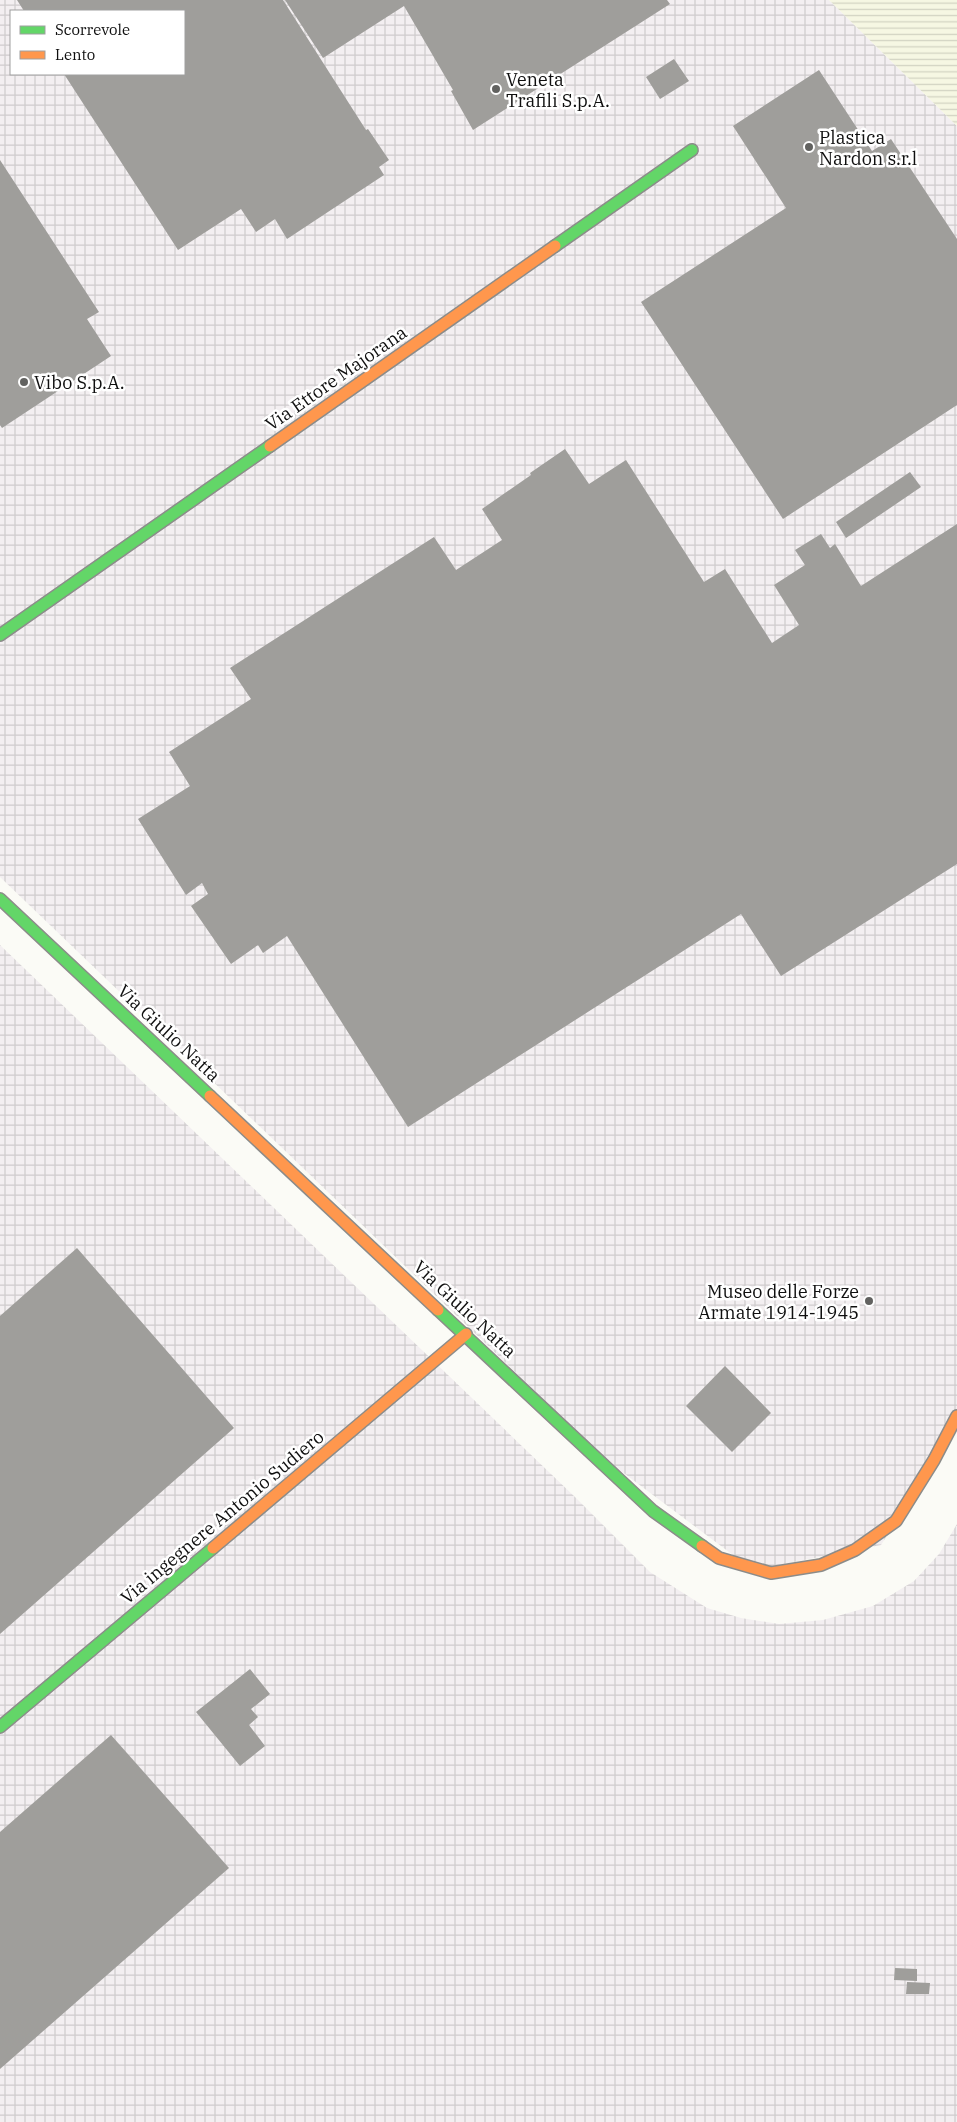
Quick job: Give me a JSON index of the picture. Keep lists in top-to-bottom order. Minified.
{"streets":{"street":["Via Ettore Majorana","Via Giulio Natta","Via ingegnere Antonio Sudiero"]},"crossings":[["Via Giulio Natta","Via ingegnere Antonio Sudiero"]],"places":["Veneta Trafili S.p.A.","Plastica Nardon s.r.l","Vibo S.p.A.","Museo delle Forze Armate 1914-1945"],"legend":["Scorrevole","Lento"]}
